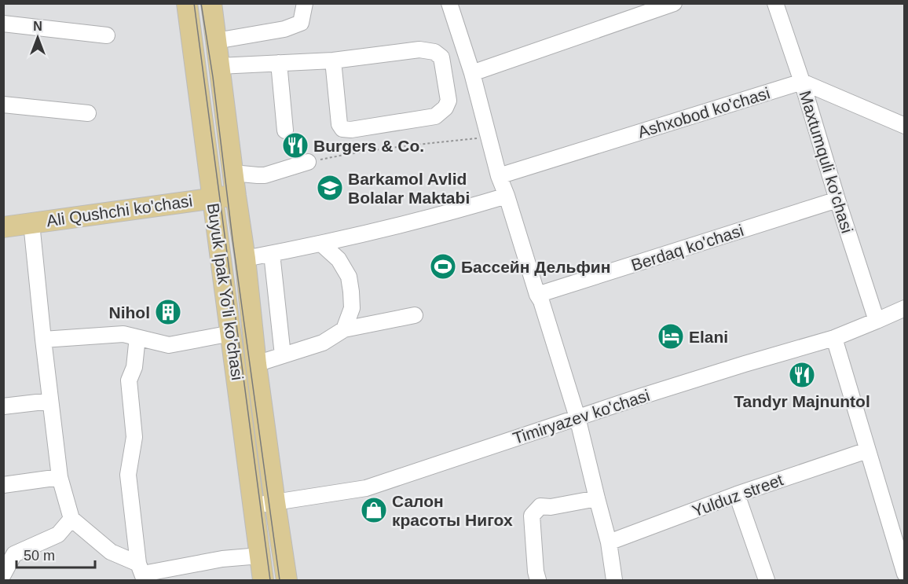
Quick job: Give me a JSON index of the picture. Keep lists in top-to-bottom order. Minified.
{"streets":{"main road":["Ali Qushchi ko'chasi","Buyuk Ipak Yo'li ko'chasi"],"street":["Ashxobod ko'chasi","Maxtumquli ko'chasi","Berdaq ko'chasi","Timiryazev ko'chasi","Yulduz street"]},"crossings":[["Ashxobod ko'chasi","Maxtumquli ko'chasi"],["Maxtumquli ko'chasi","Berdaq ko'chasi"],["Maxtumquli ko'chasi","Timiryazev ko'chasi"],["Ali Qushchi ko'chasi","Buyuk Ipak Yo'li ko'chasi"],["Buyuk Ipak Yo'li ko'chasi","Timiryazev ko'chasi"]],"places":{"restaurant":["Burgers & Co.","Tandyr Majnuntol"],"school or university":["Barkamol Avlid Bolalar Maktabi"],"sports":["Бассейн Дельфин"],"building":["Nihol"],"hotel":["Elani"],"shop":["Салон красоты Нигох"]},"scale_bar":"50 m","north":"top"}
